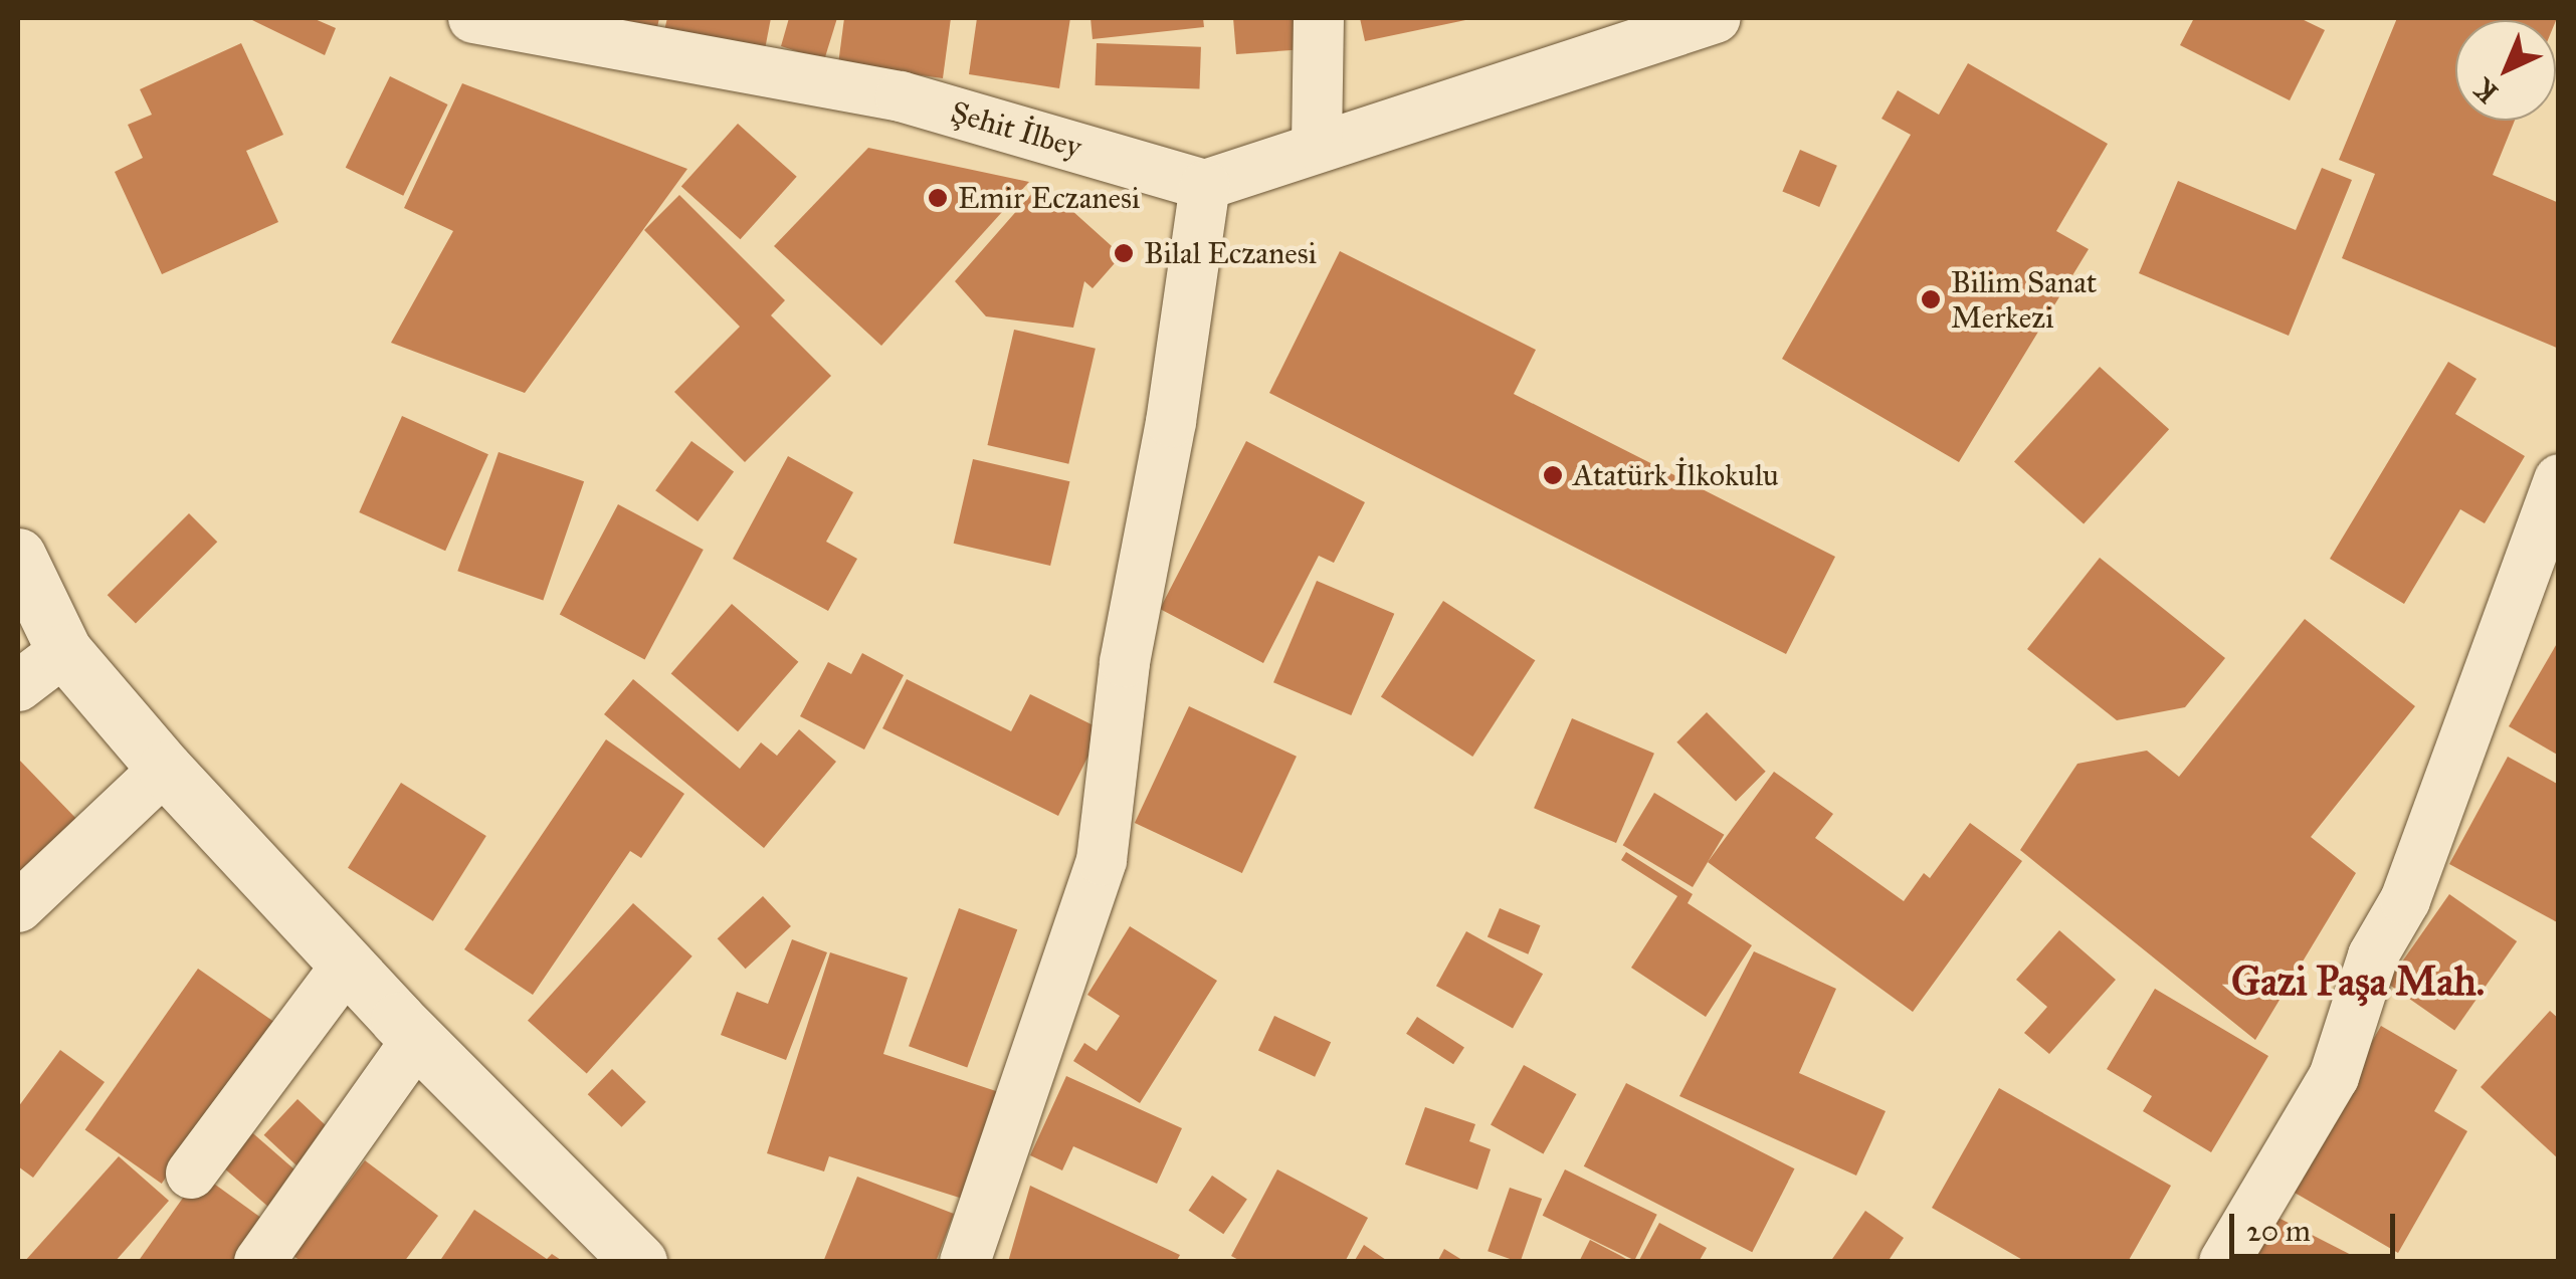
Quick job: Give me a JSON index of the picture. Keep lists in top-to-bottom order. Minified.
{"streets":{"street":["Şehit İlbey"]},"districts":["Gazi Paşa Mah."],"places":["Emir Eczanesi","Bilal Eczanesi","Bilim Sanat Merkezi","Atatürk İlkokulu"],"scale_bar":"20 m","north":"bottom left"}
